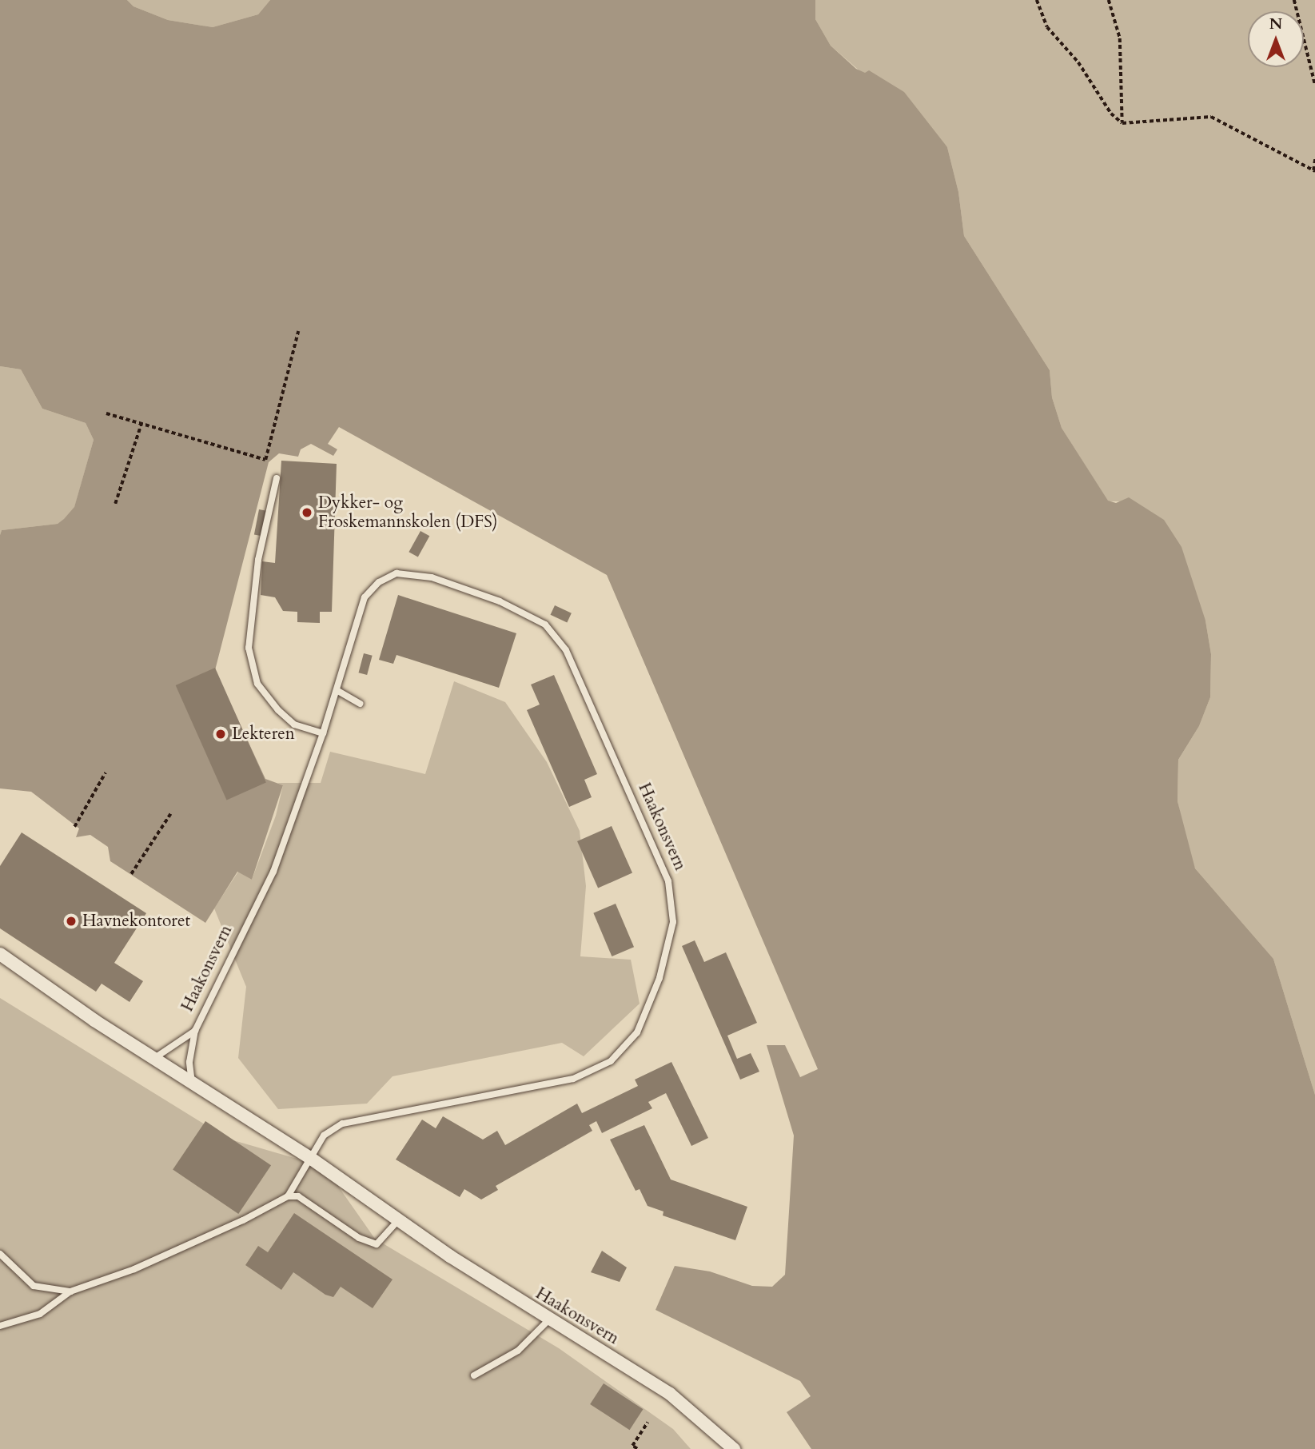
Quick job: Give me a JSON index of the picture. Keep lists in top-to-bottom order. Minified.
{"streets":{"street":["Haakonsvern"]},"places":["Dykker- og Froskemannskolen (DFS)","Lekteren","Havnekontoret"],"north":"top"}
